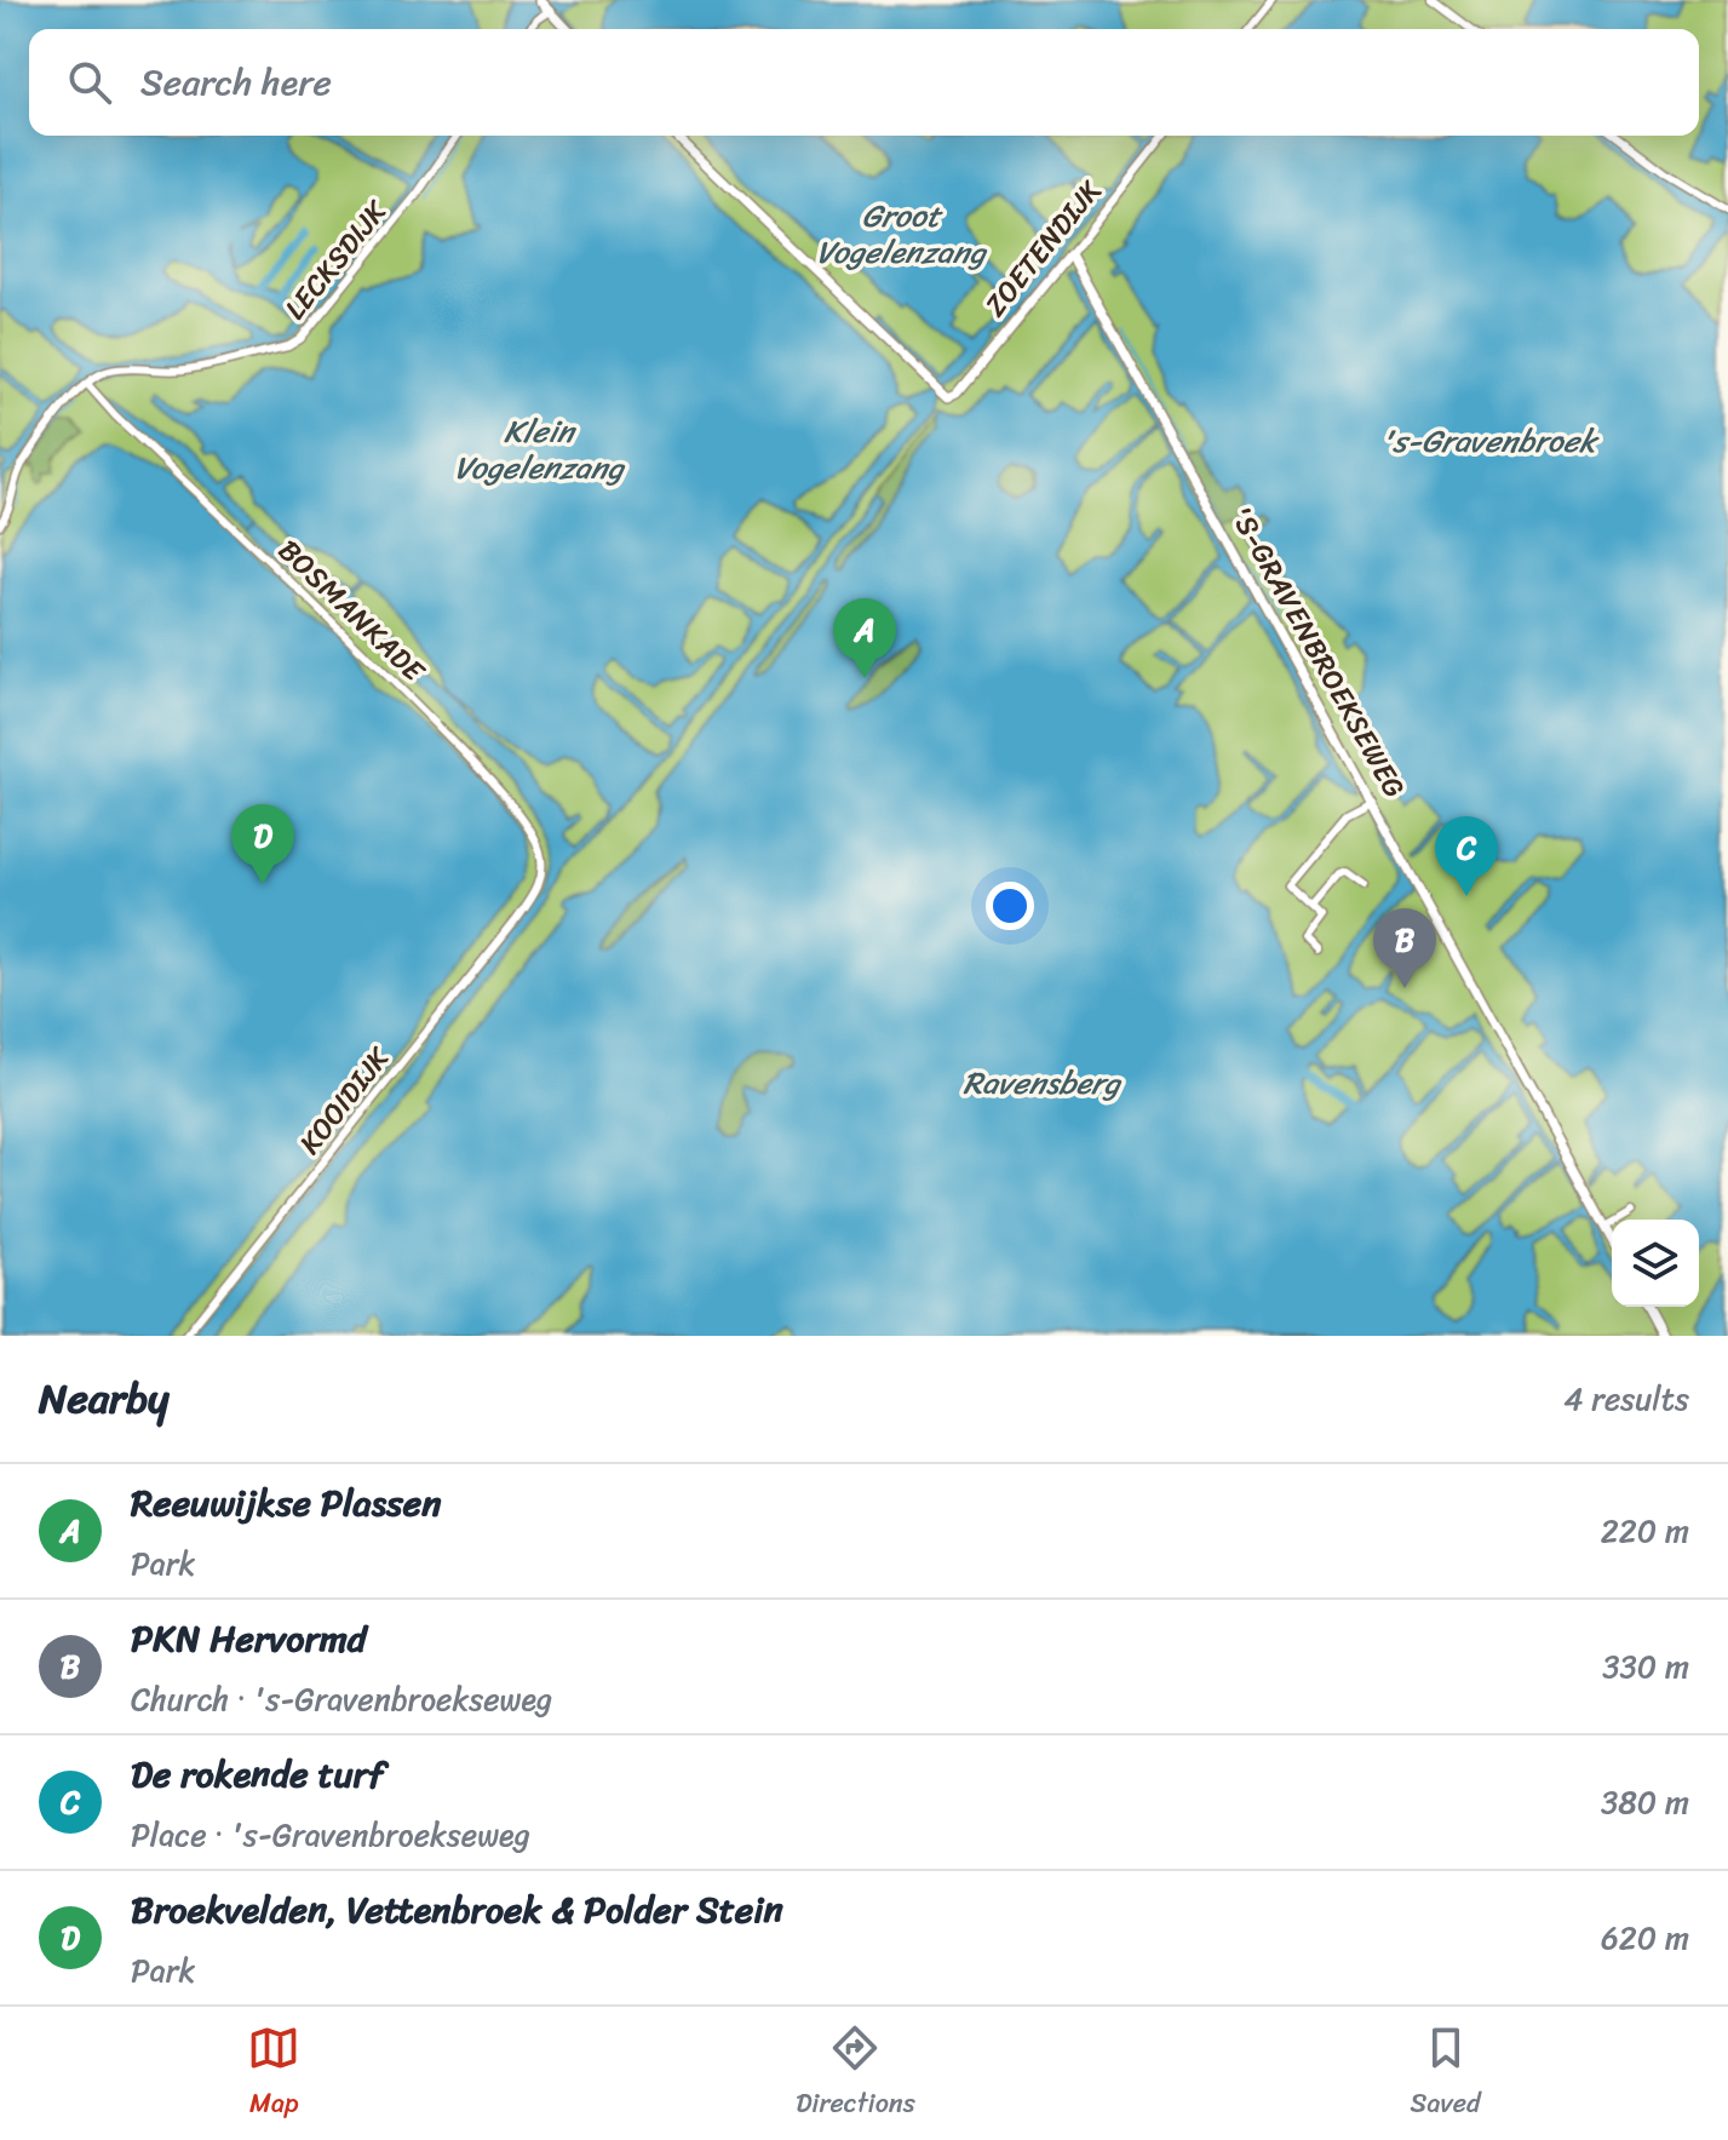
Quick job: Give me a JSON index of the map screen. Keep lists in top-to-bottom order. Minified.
{"streets":{"street":["ZOETENDIJK","LECKSDIJK","BOSMANKADE","'S-GRAVENBROEKSEWEG","KOOIDIJK"]},"crossings":[["ZOETENDIJK","'S-GRAVENBROEKSEWEG"],["LECKSDIJK","BOSMANKADE"],["BOSMANKADE","KOOIDIJK"]],"water":["Groot Vogelenzang","Klein Vogelenzang","'s-Gravenbroek","Ravensberg"],"page":{"search":"Search here","pins":["A","D","C","B"],"heading":["Nearby","4 results"],"list":[{"mark":"A","name":"Reeuwijkse Plassen","note":"Park","value":"220 m"},{"mark":"B","name":"PKN Hervormd","note":"Church · 's-Gravenbroekseweg","value":"330 m"},{"mark":"C","name":"De rokende turf","note":"Place · 's-Gravenbroekseweg","value":"380 m"},{"mark":"D","name":"Broekvelden, Vettenbroek & Polder Stein","note":"Park","value":"620 m"}],"nav":["Map","Directions","Saved"]}}
